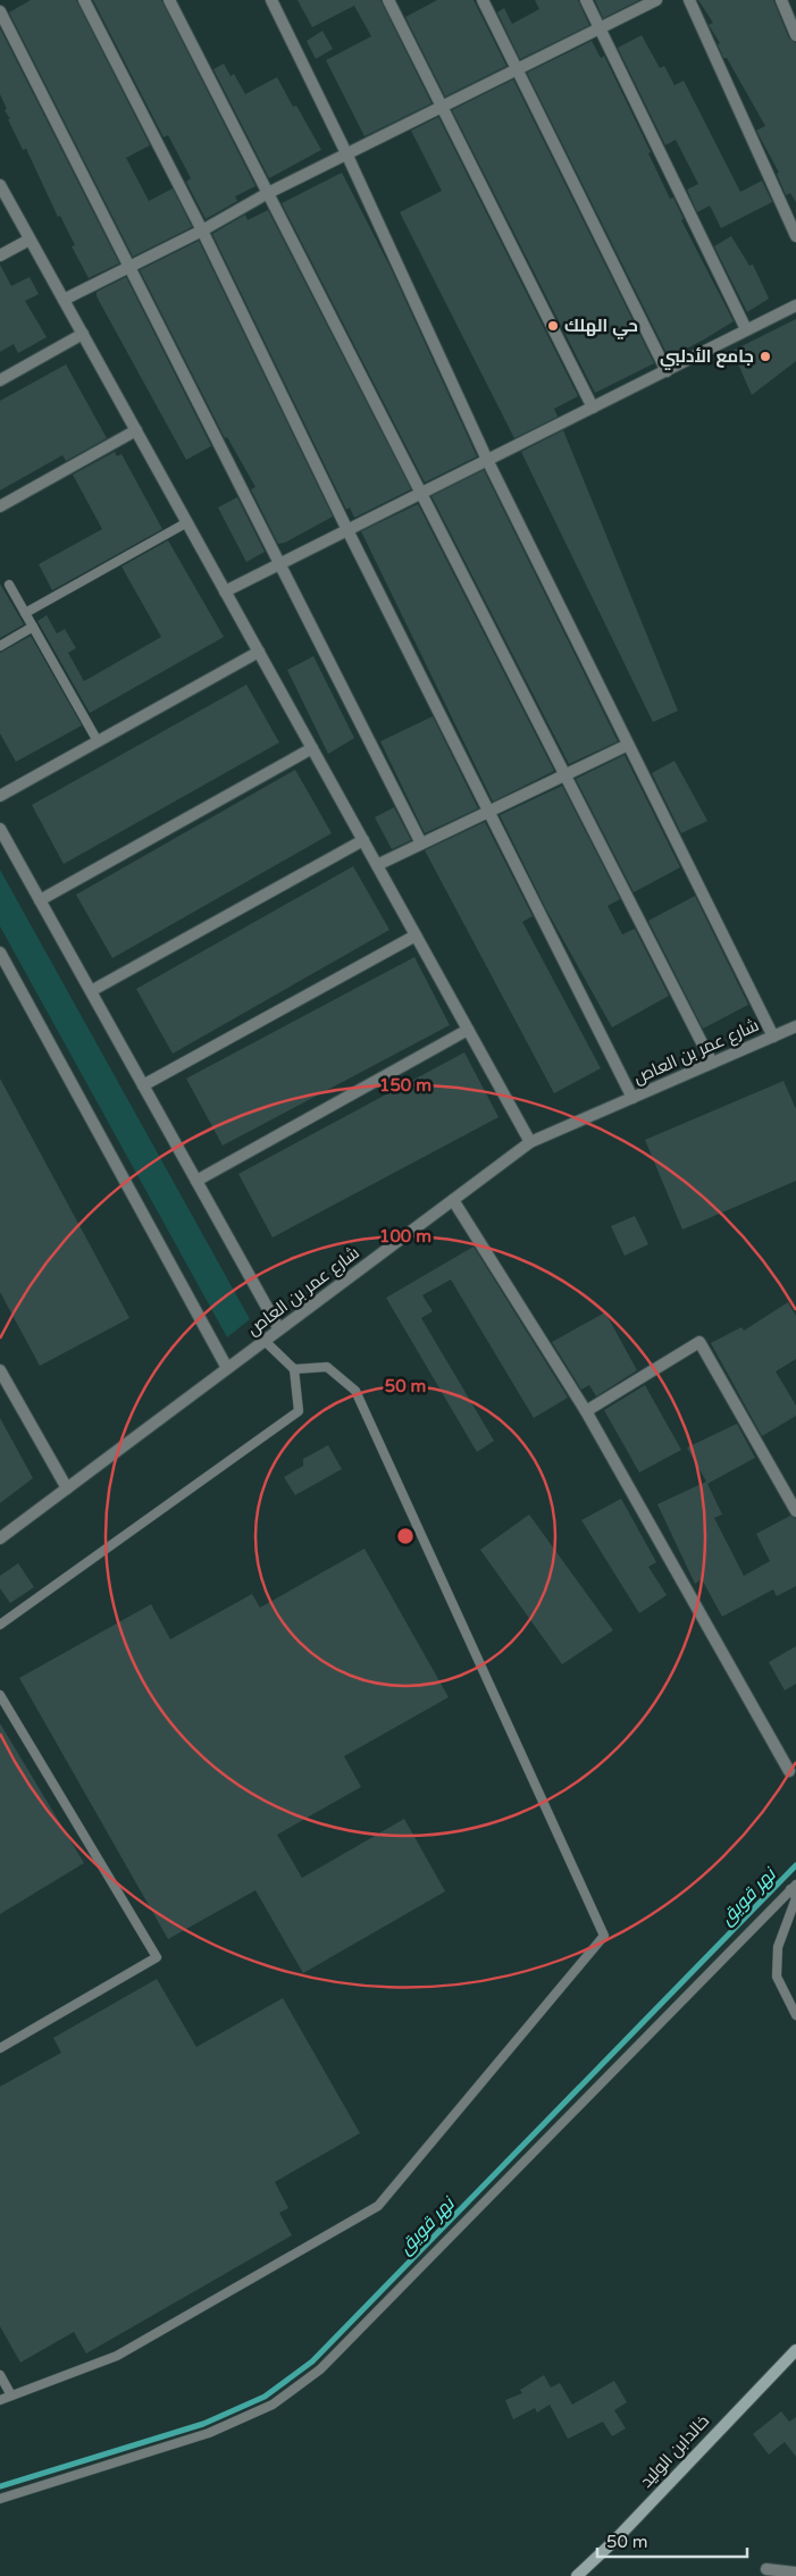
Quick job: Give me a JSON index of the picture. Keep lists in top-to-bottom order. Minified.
{"streets":{"main road":["خالدابن الوليد"],"street":["شارع عمر بن العاص"]},"water":["نهر قويق"],"places":["حي الهلك","جامع الأدلبي"],"scale_bar":"50 m","rings":["150 m","100 m","50 m"]}
